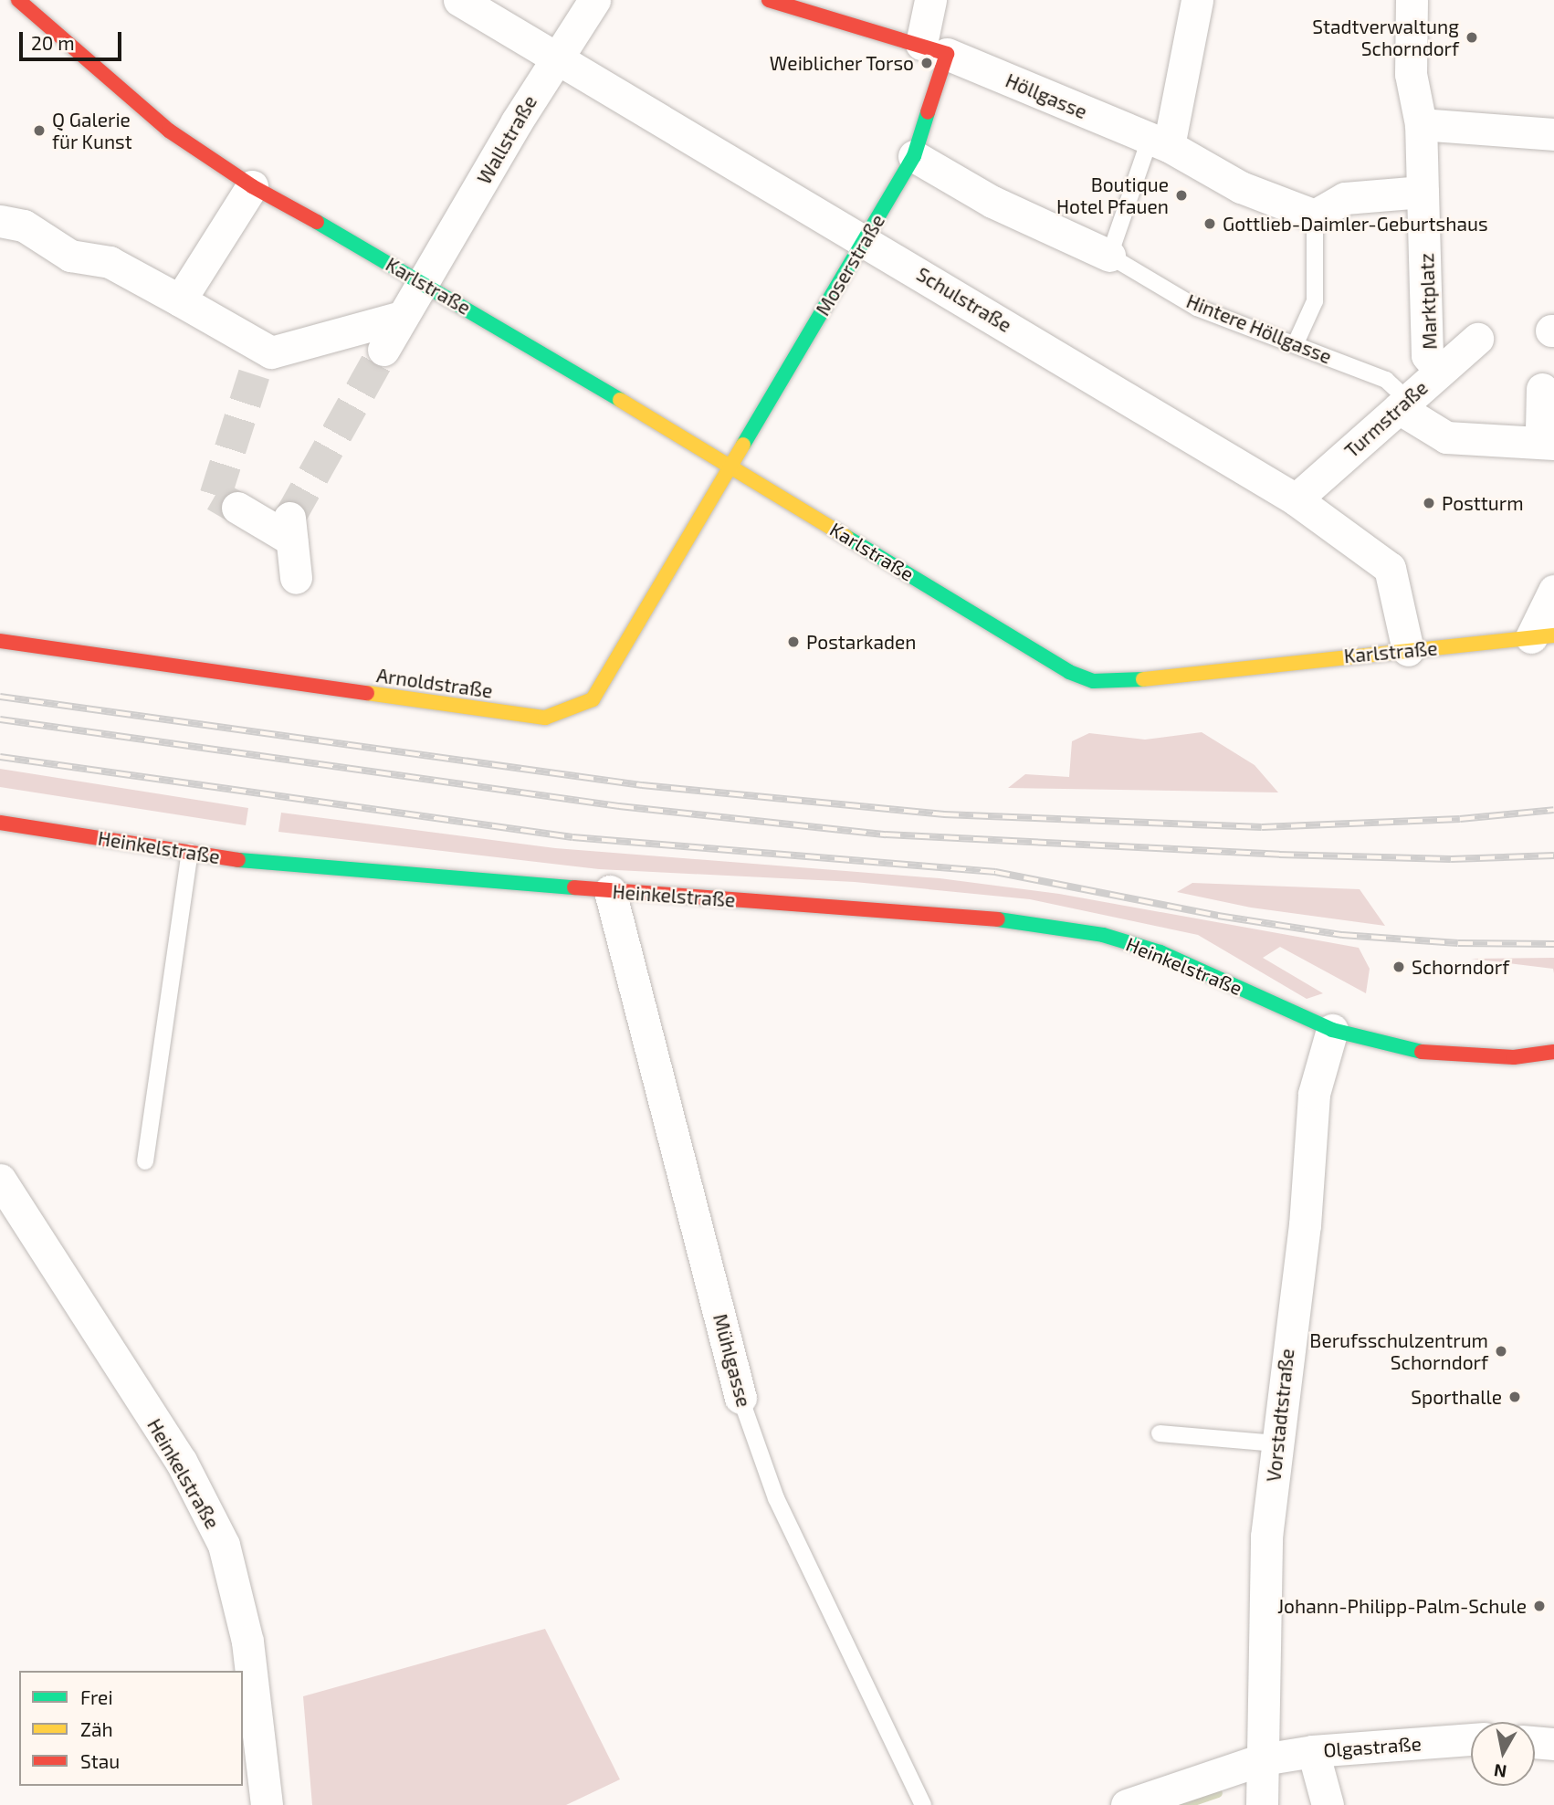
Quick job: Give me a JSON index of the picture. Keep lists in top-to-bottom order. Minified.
{"streets":{"street":["Höllgasse","Wallstraße","Moserstraße","Karlstraße","Schulstraße","Marktplatz","Hintere Höllgasse","Turmstraße","Arnoldstraße","Heinkelstraße","Mühlgasse","Vorstadtstraße","Olgastraße"]},"crossings":[["Höllgasse","Moserstraße"],["Wallstraße","Karlstraße"],["Wallstraße","Schulstraße"],["Moserstraße","Karlstraße"],["Moserstraße","Schulstraße"],["Moserstraße","Hintere Höllgasse"],["Moserstraße","Arnoldstraße"],["Karlstraße","Schulstraße"],["Karlstraße","Arnoldstraße"],["Schulstraße","Turmstraße"],["Marktplatz","Turmstraße"],["Hintere Höllgasse","Turmstraße"],["Heinkelstraße","Mühlgasse"],["Heinkelstraße","Vorstadtstraße"],["Vorstadtstraße","Olgastraße"]],"places":["Stadtverwaltung Schorndorf","Weiblicher Torso","Q Galerie für Kunst","Boutique Hotel Pfauen","Gottlieb-Daimler-Geburtshaus","Postturm","Postarkaden","Schorndorf","Berufsschulzentrum Schorndorf","Sporthalle","Johann-Philipp-Palm-Schule"],"legend":["Frei","Zäh","Stau"],"scale_bar":"20 m","north":"bottom"}
